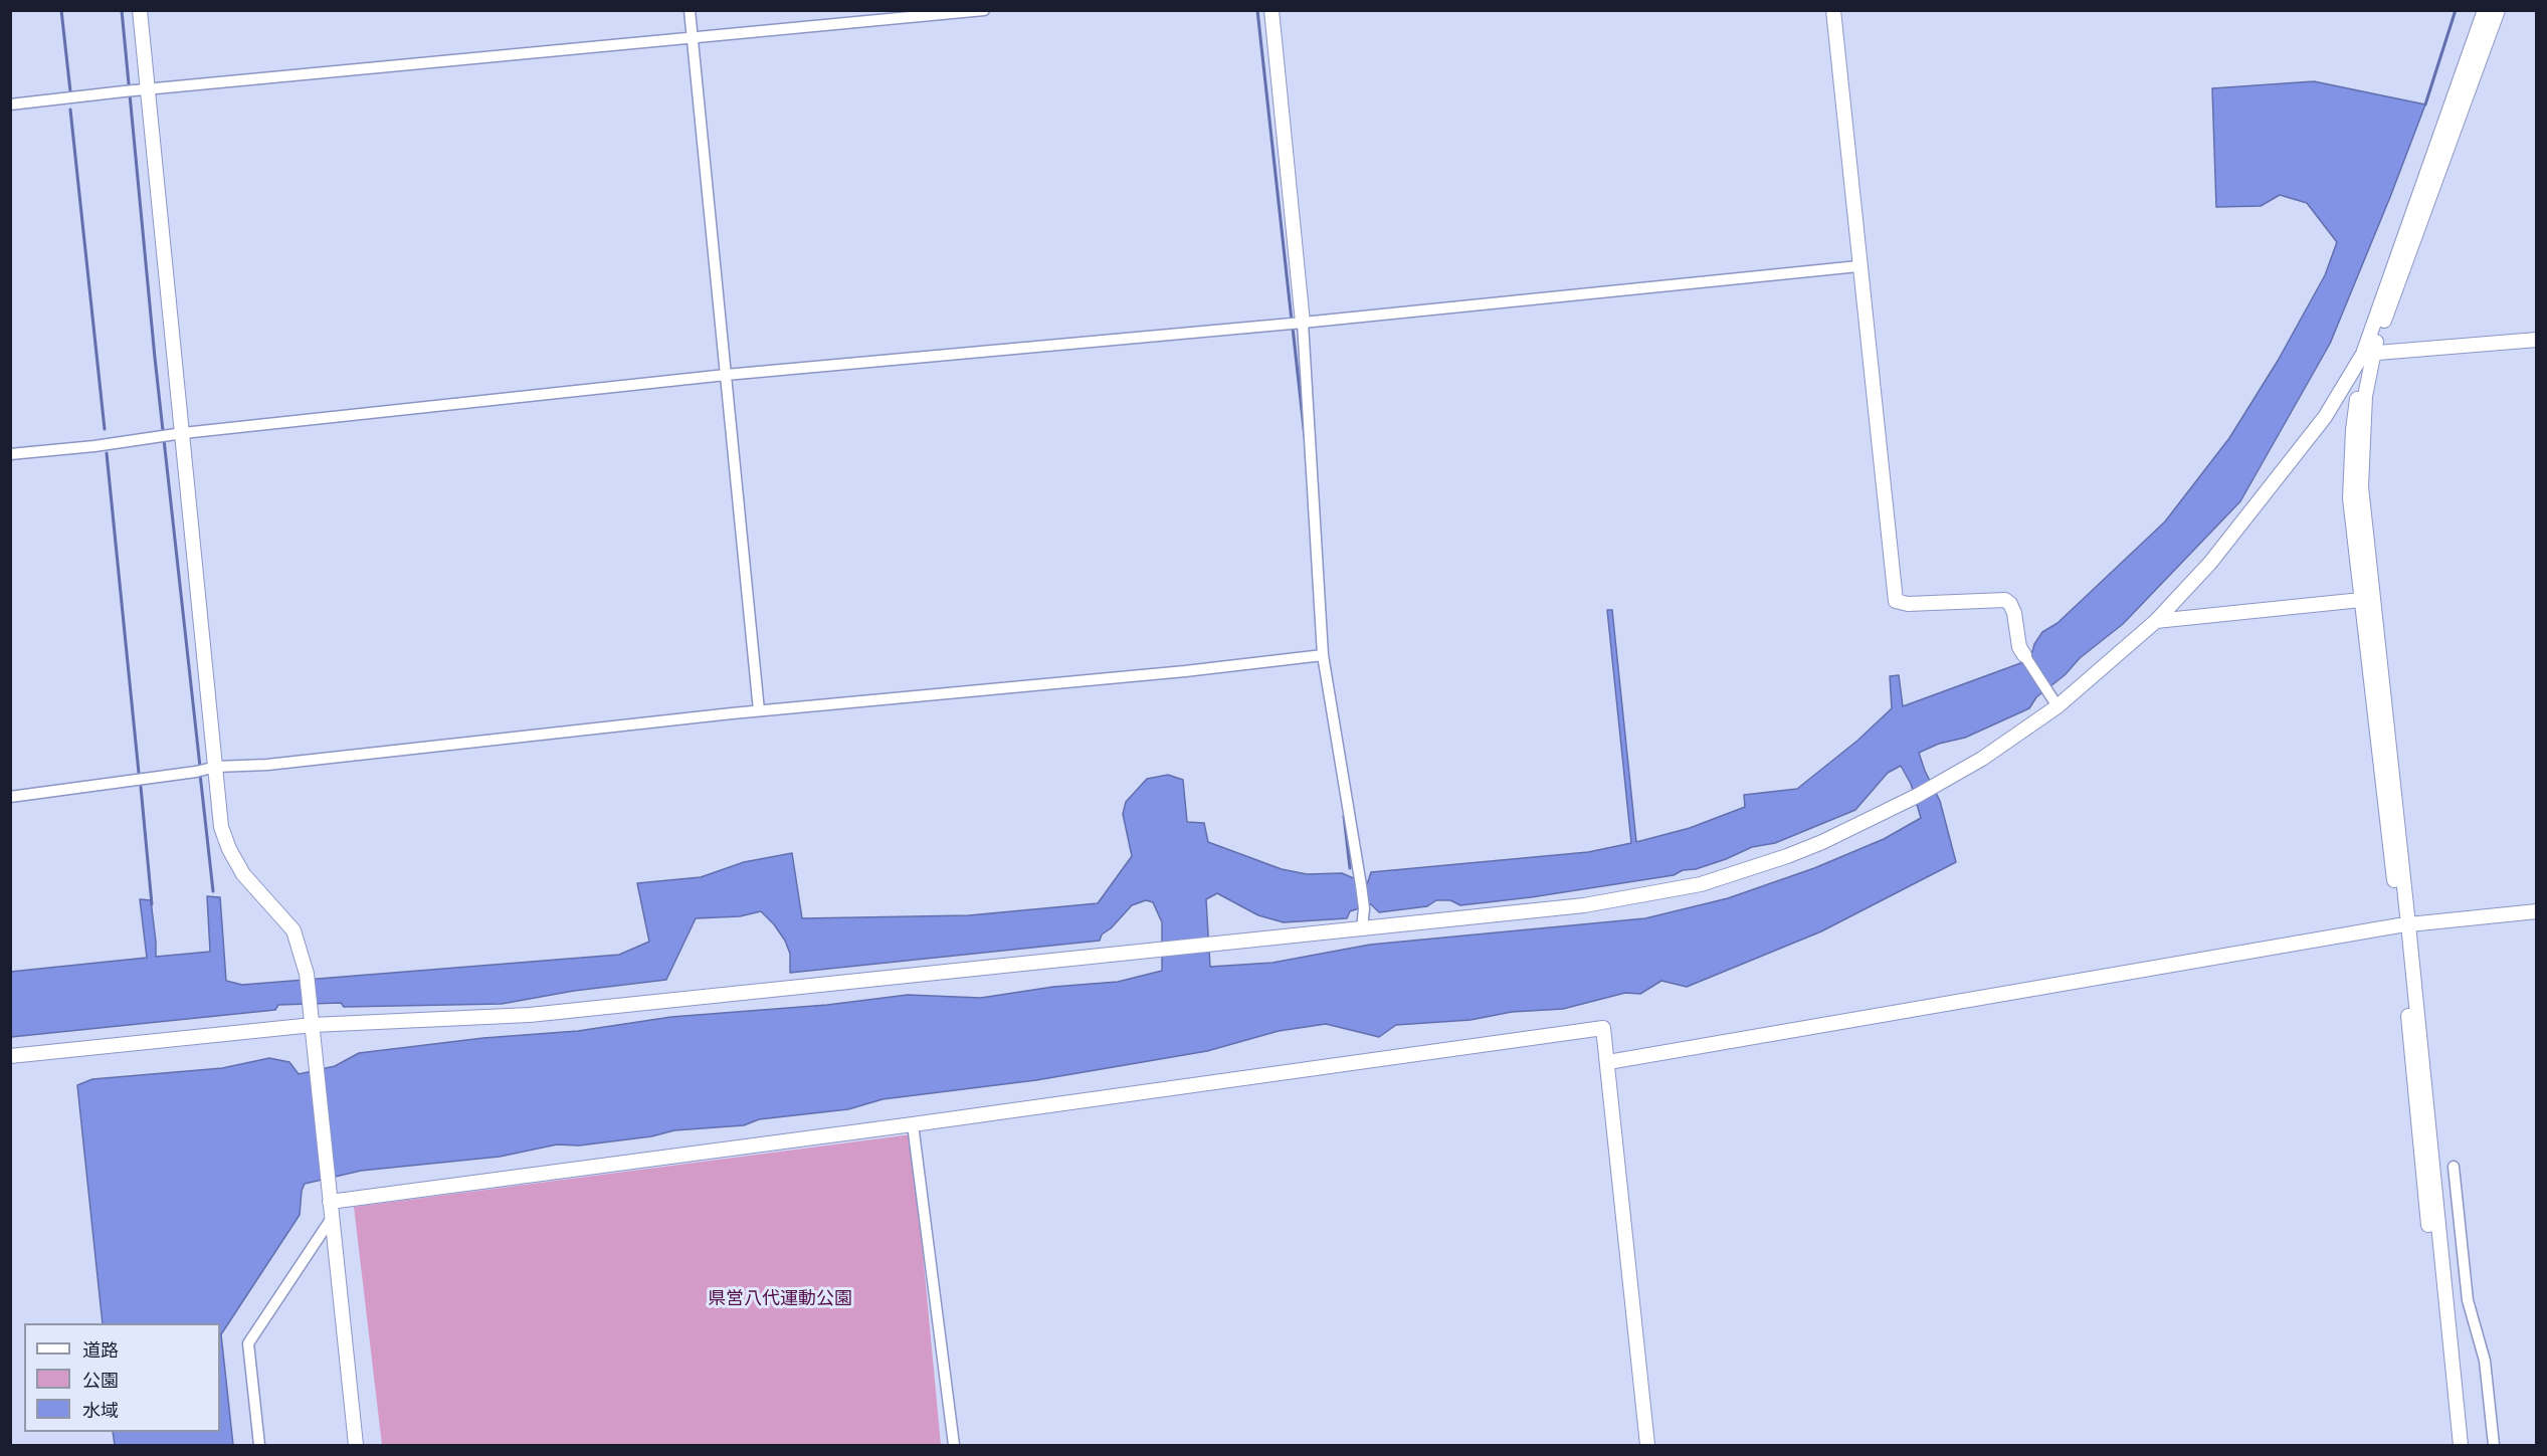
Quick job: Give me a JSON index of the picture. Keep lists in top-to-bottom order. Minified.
{"parks":["県営八代運動公園"],"legend":["道路","公園","水域"]}
